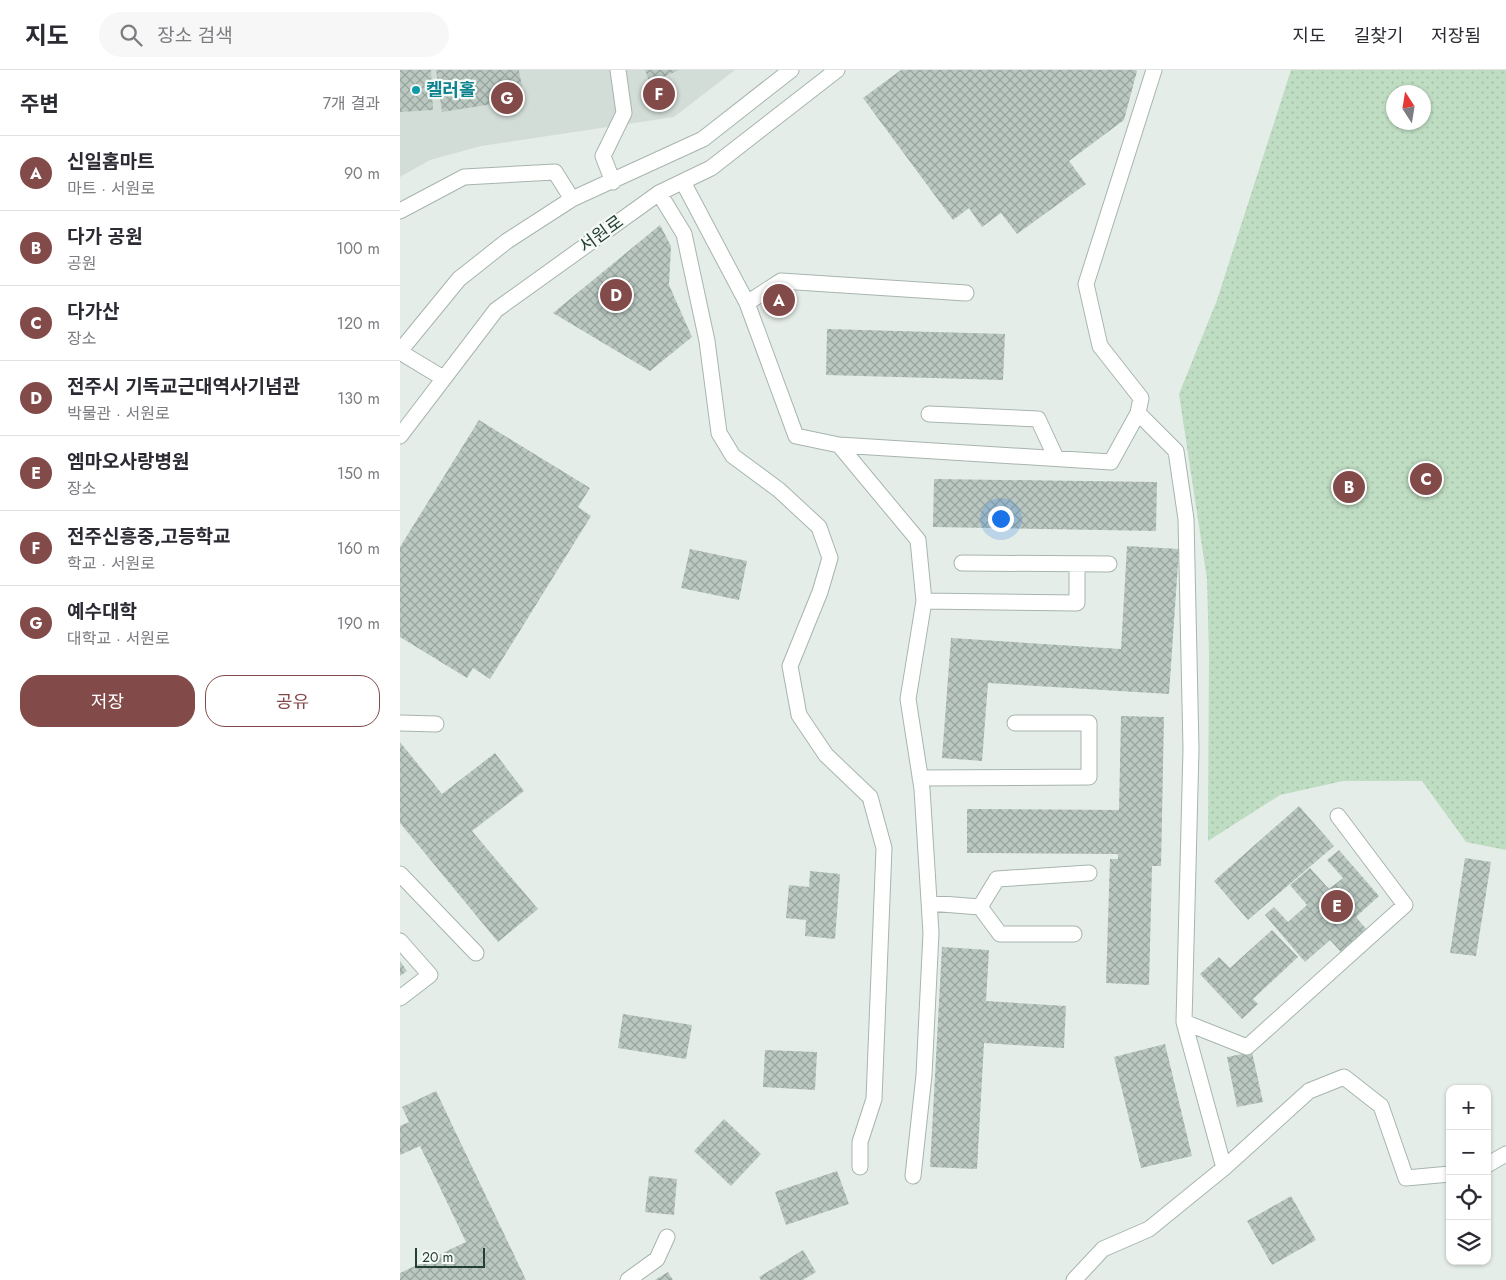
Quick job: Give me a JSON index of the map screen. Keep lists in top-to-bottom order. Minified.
{"streets":{"street":["서원로"]},"places":["켈러홀"],"scale_bar":"20 m","north":"top","page":{"header":"지도","search":"장소 검색","nav":["지도","길찾기","저장됨"],"heading":["주변","7개 결과"],"pins":["F","G","D","A","C","B","E"],"list":[{"mark":"A","name":"신일홈마트","note":"마트 · 서원로","value":"90 m"},{"mark":"B","name":"다가 공원","note":"공원","value":"100 m"},{"mark":"C","name":"다가산","note":"장소","value":"120 m"},{"mark":"D","name":"전주시 기독교근대역사기념관","note":"박물관 · 서원로","value":"130 m"},{"mark":"E","name":"엠마오사랑병원","note":"장소","value":"150 m"},{"mark":"F","name":"전주신흥중,고등학교","note":"학교 · 서원로","value":"160 m"},{"mark":"G","name":"예수대학","note":"대학교 · 서원로","value":"190 m"}],"buttons":["저장","공유"],"map_buttons":["+","−"],"scale":"20 m"}}
